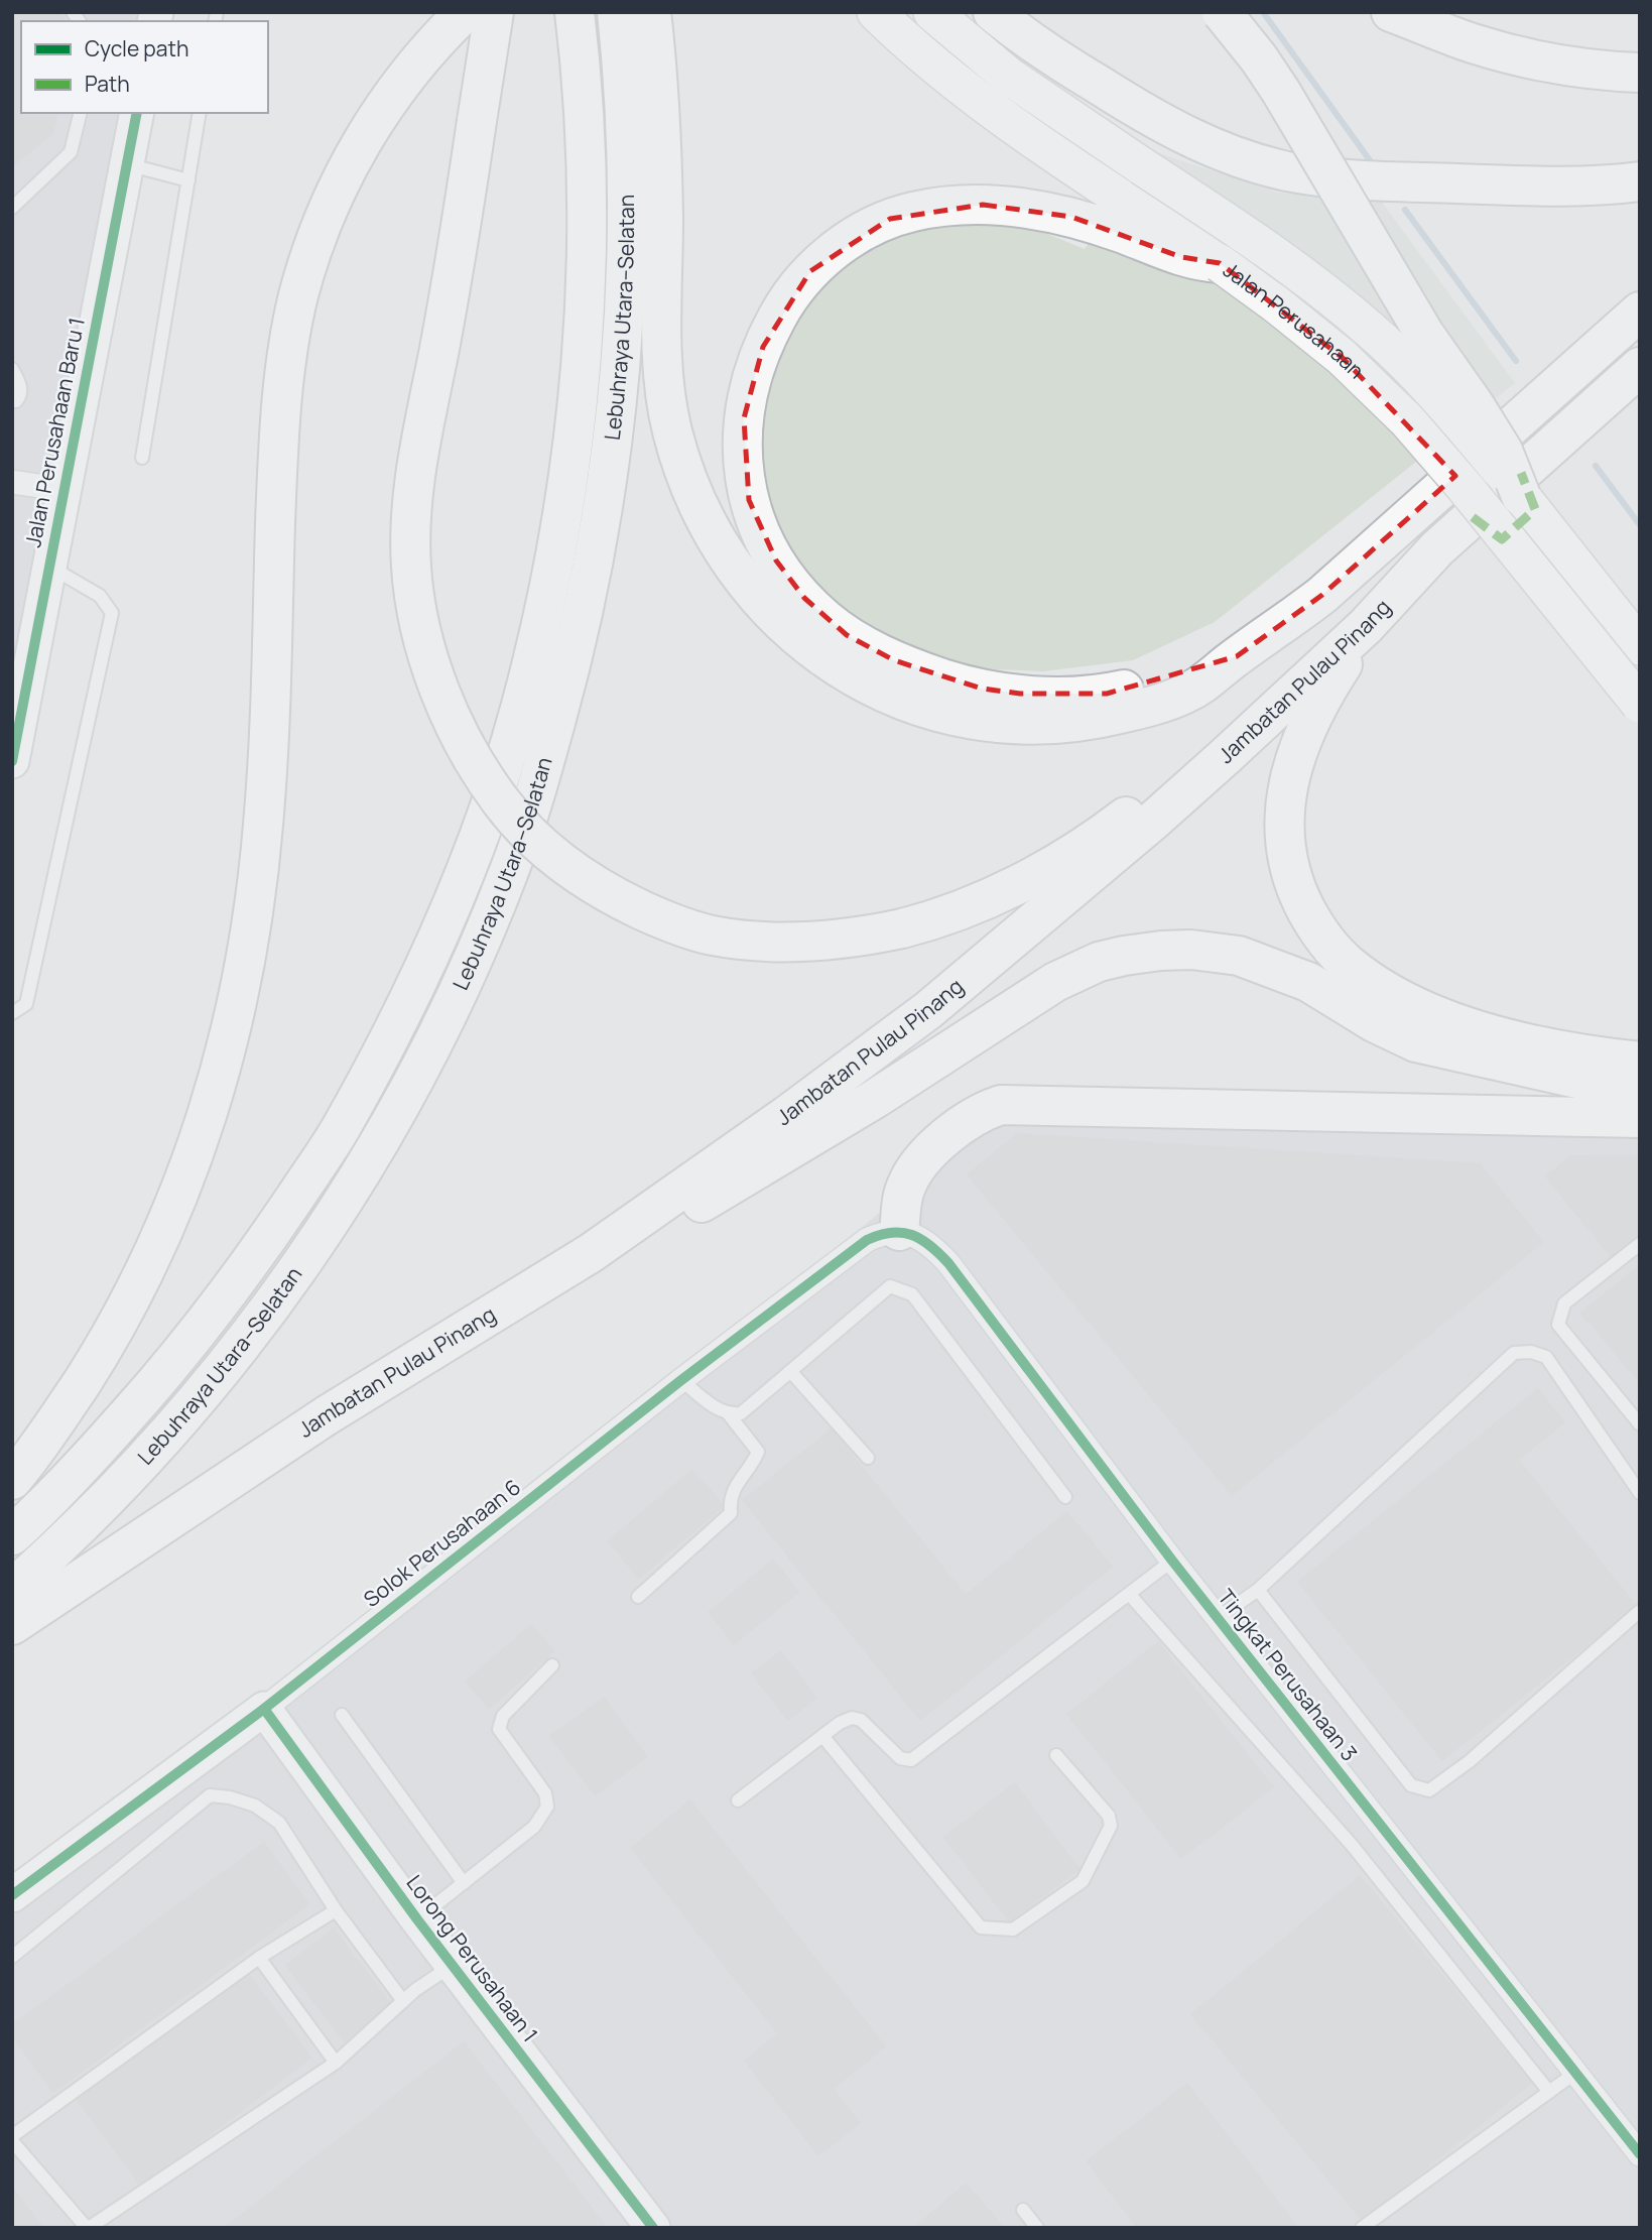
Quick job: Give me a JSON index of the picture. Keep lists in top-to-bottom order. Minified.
{"streets":{"highway":["Lebuhraya Utara–Selatan","Jambatan Pulau Pinang"],"main road":["Jalan Perusahaan"],"street":["Jalan Perusahaan Baru 1","Solok Perusahaan 6","Tingkat Perusahaan 3","Lorong Perusahaan 1"]},"crossings":[["Solok Perusahaan 6","Tingkat Perusahaan 3"],["Solok Perusahaan 6","Lorong Perusahaan 1"]],"legend":["Cycle path","Path"]}
